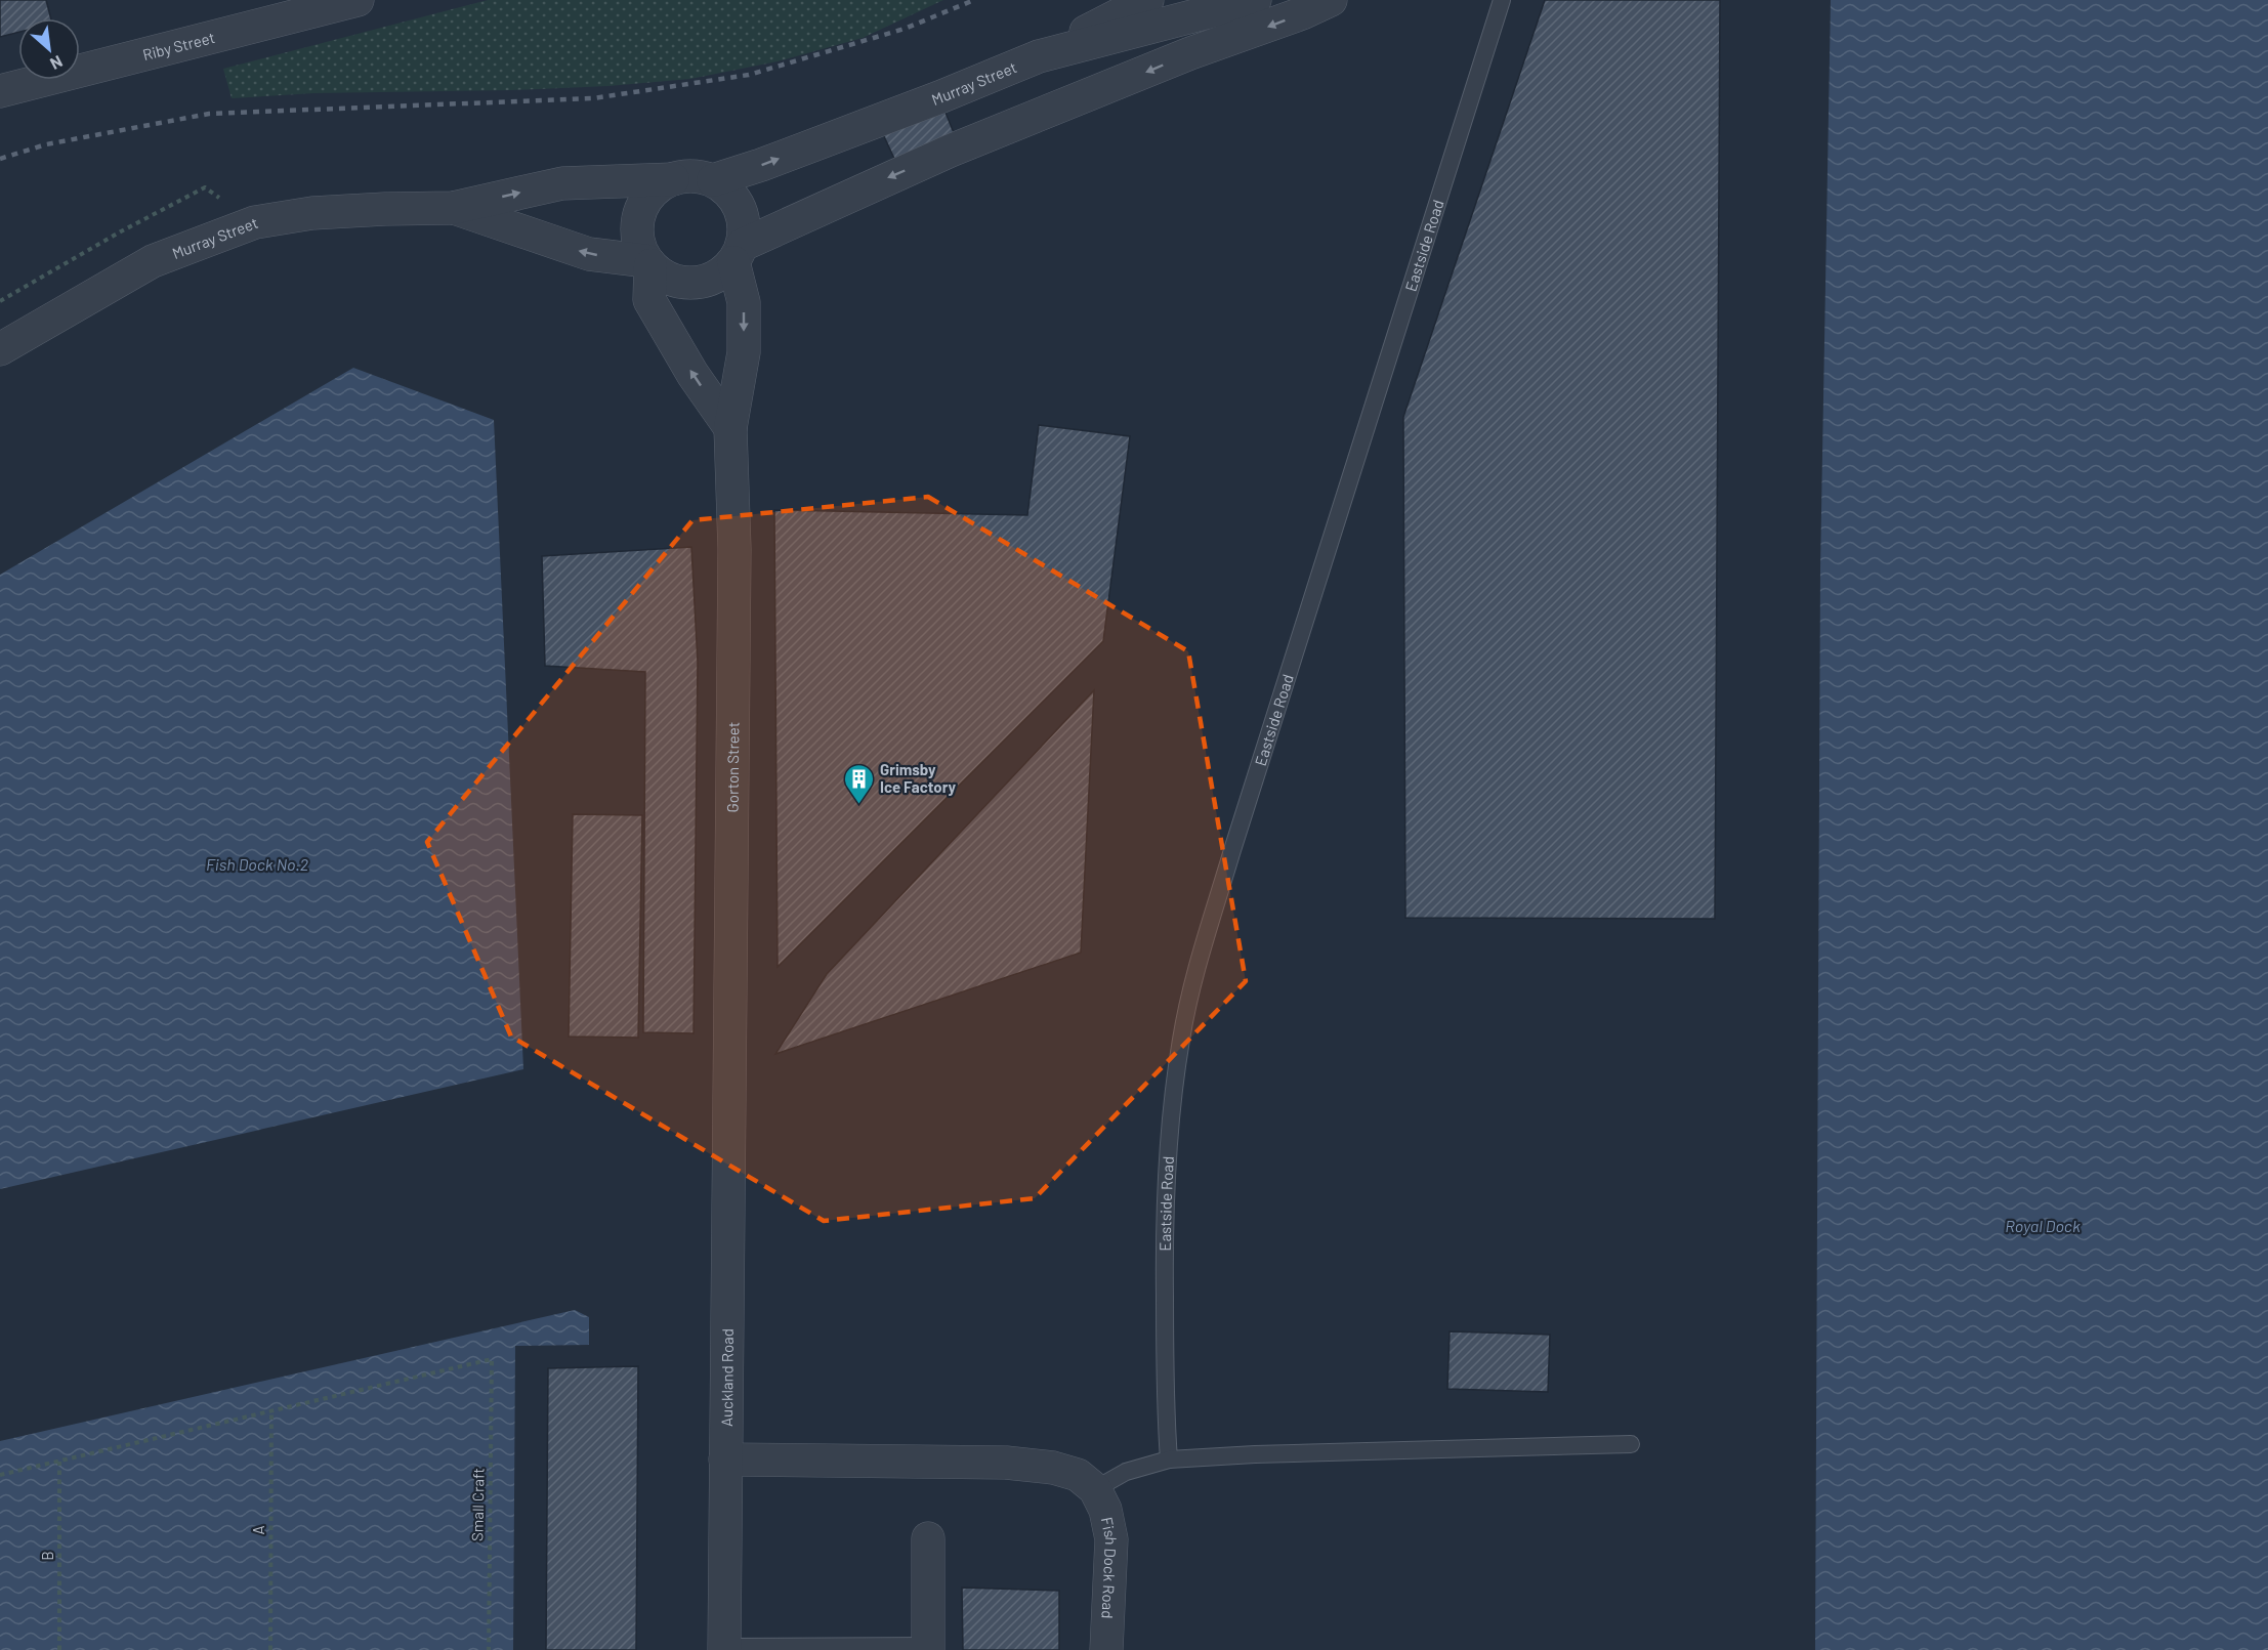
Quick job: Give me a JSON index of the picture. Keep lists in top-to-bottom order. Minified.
{"streets":{"street":["Riby Street","Murray Street","Gorton Street","Auckland Road","Fish Dock Road"],"lane":["Eastside Road"],"path":["Small Craft","A","B"]},"crossings":[["Murray Street","Gorton Street"],["Gorton Street","Auckland Road"],["Small Craft","A"]],"water":["Fish Dock No.2","Royal Dock"],"places":{"building":["Grimsby Ice Factory"]},"north":"bottom right"}
